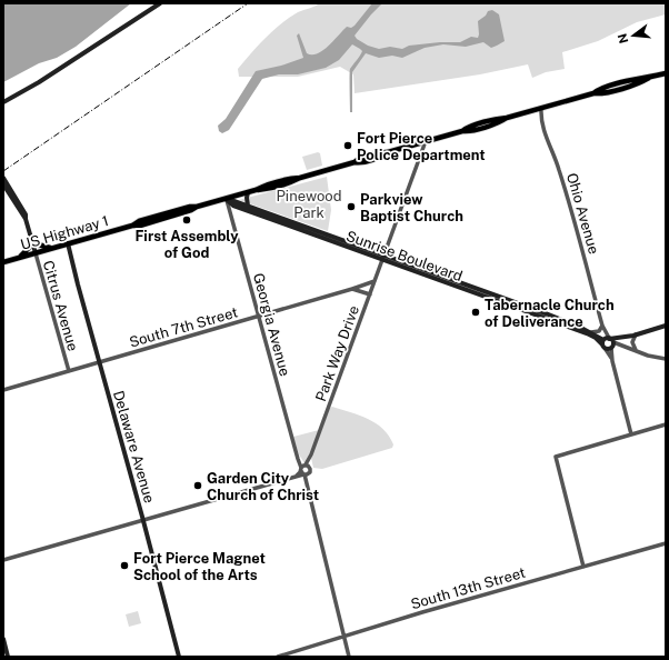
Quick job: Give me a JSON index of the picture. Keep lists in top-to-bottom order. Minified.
{"streets":{"main road":["US Highway 1","Sunrise Boulevard","Citrus Avenue","Delaware Avenue"],"street":["Ohio Avenue","Georgia Avenue","South 7th Street","Park Way Drive","South 13th Street"]},"crossings":[["Ohio Avenue","US Highway 1"],["Ohio Avenue","Sunrise Boulevard"],["US Highway 1","Sunrise Boulevard"],["US Highway 1","Citrus Avenue"],["US Highway 1","Georgia Avenue"],["US Highway 1","Park Way Drive"],["US Highway 1","Delaware Avenue"],["Sunrise Boulevard","Georgia Avenue"],["Sunrise Boulevard","Park Way Drive"],["Citrus Avenue","South 7th Street"],["Georgia Avenue","South 7th Street"],["Georgia Avenue","Park Way Drive"],["Georgia Avenue","South 13th Street"],["South 7th Street","Park Way Drive"],["South 7th Street","Delaware Avenue"]],"parks":["Pinewood Park"],"places":["Fort Pierce Police Department","Parkview Baptist Church","First Assembly of God","Tabernacle Church of Deliverance","Garden City Church of Christ","Fort Pierce Magnet School of the Arts"],"north":"left"}
